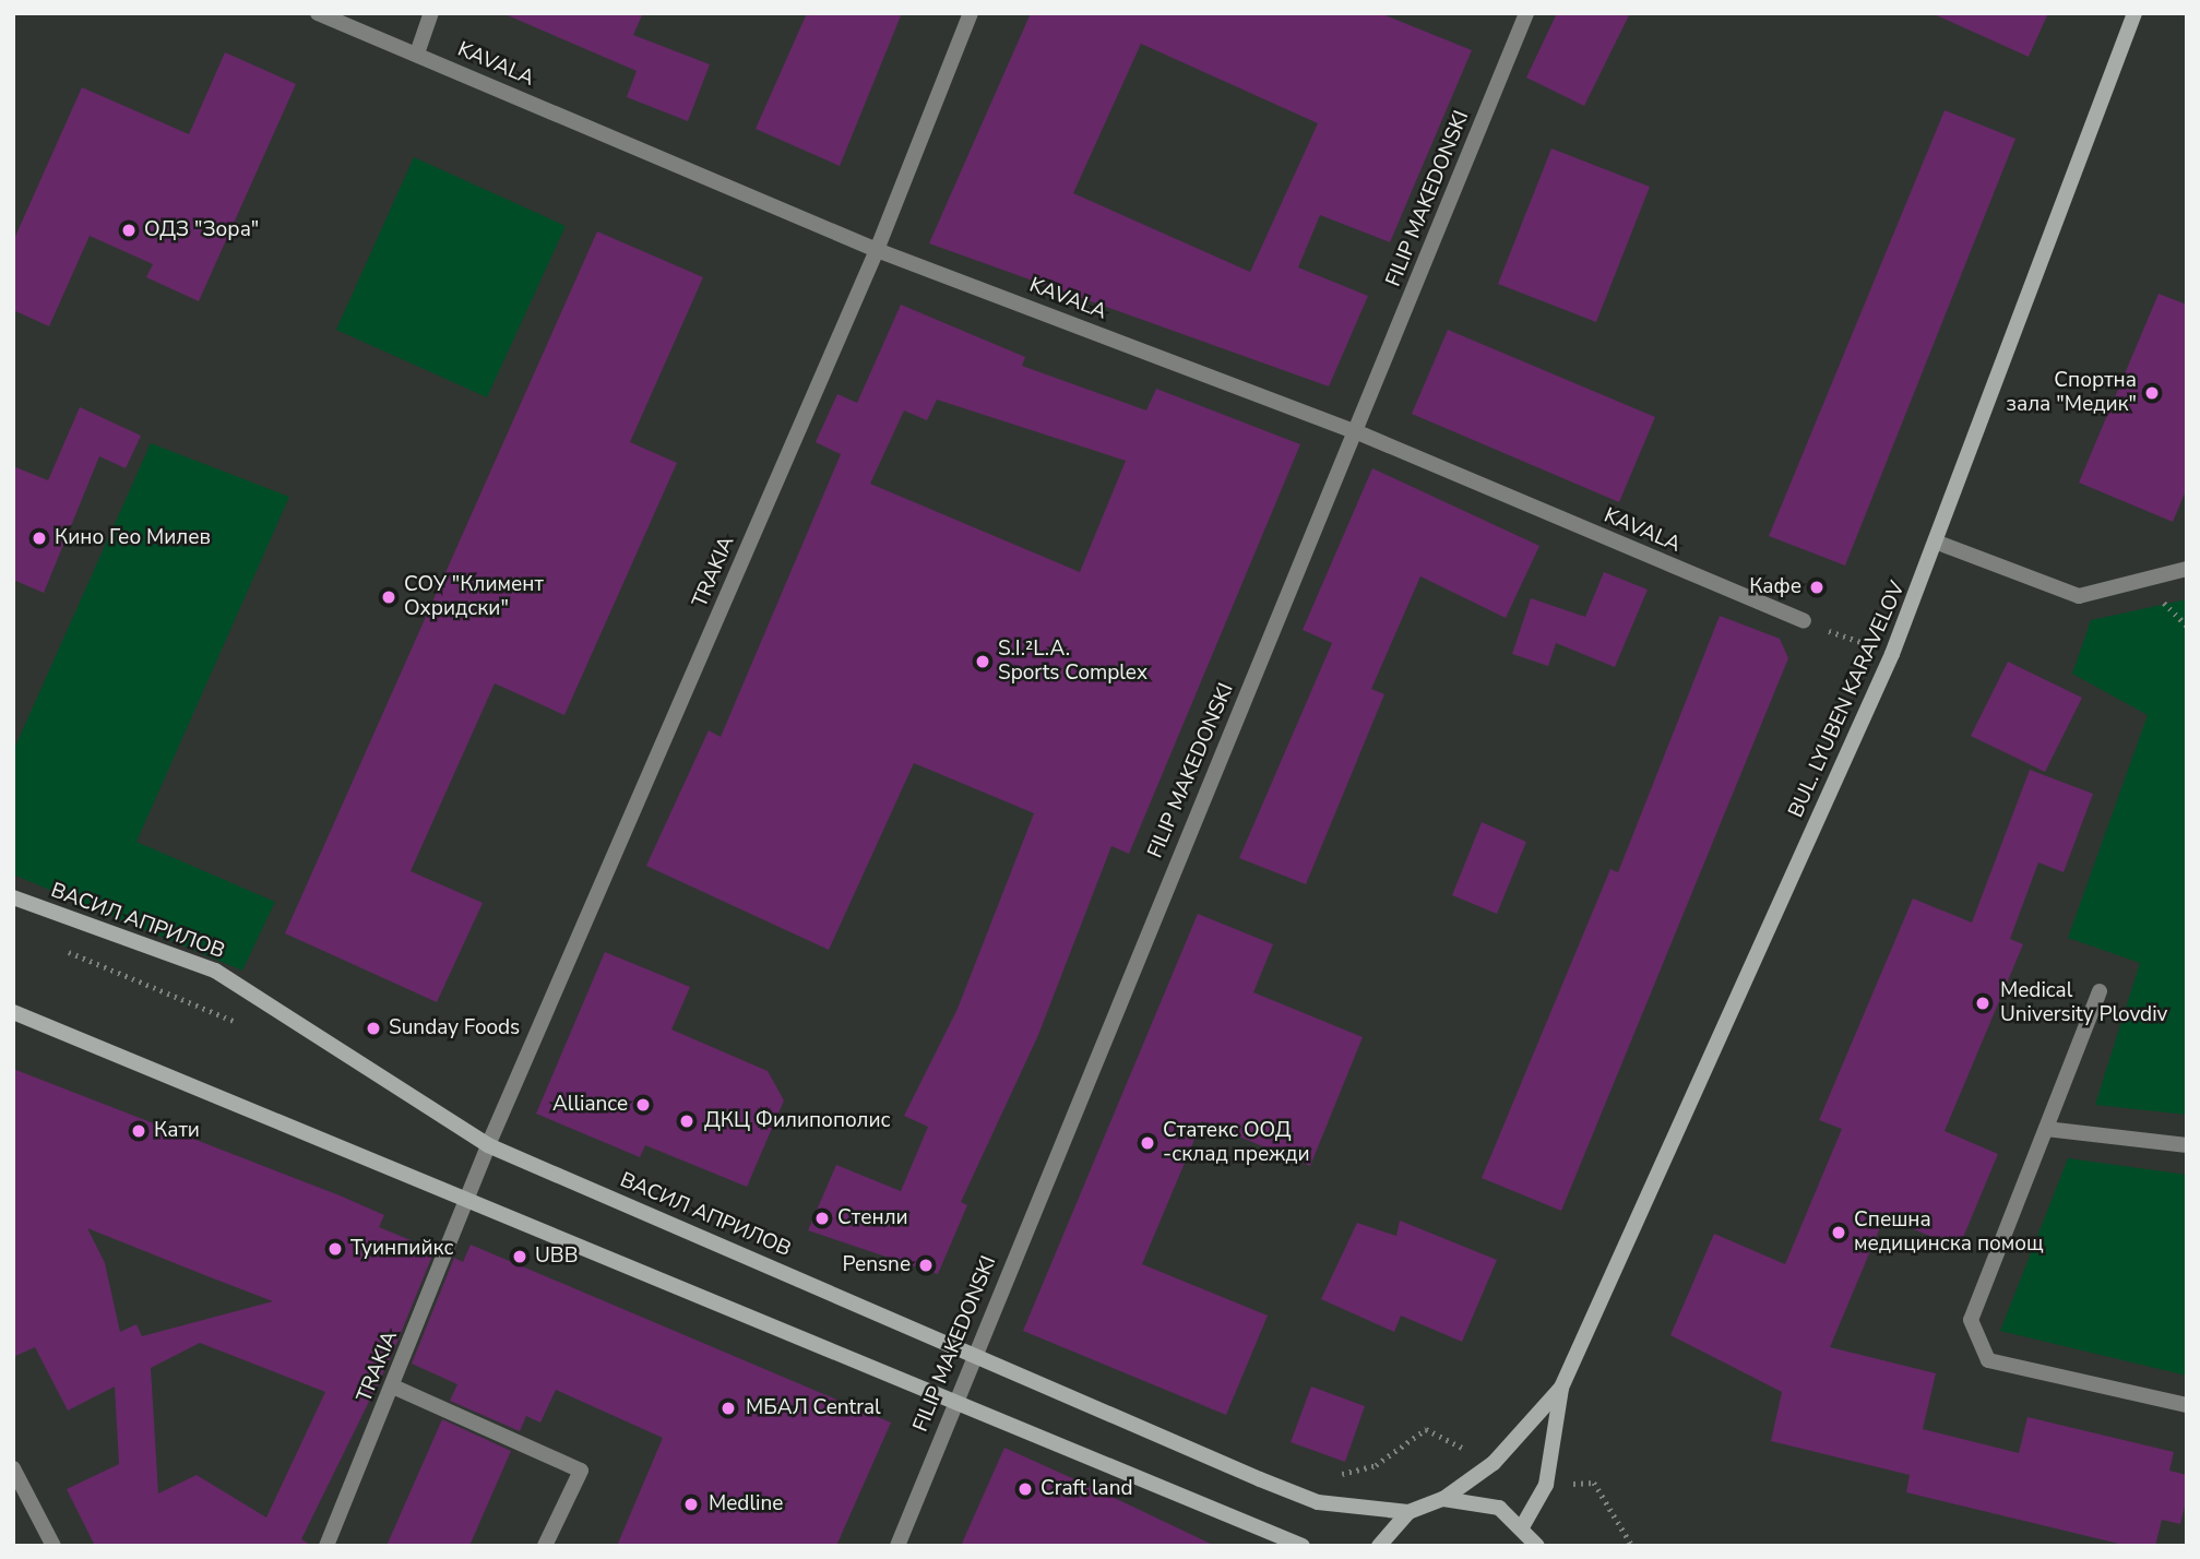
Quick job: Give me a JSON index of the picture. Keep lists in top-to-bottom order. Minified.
{"streets":{"main road":["BUL. LYUBEN KARAVELOV","ВАСИЛ АПРИЛОВ"],"street":["KAVALA","FILIP MAKEDONSKI","TRAKIA"]},"crossings":[["KAVALA","FILIP MAKEDONSKI"],["KAVALA","TRAKIA"],["FILIP MAKEDONSKI","ВАСИЛ АПРИЛОВ"],["TRAKIA","ВАСИЛ АПРИЛОВ"]],"places":["ОДЗ \"Зора\"","Спортна зала \"Медик\"","Кино Гео Милев","Кафе","СОУ \"Климент Охридски\"","S.I.²L.A. Sports Complex","Medical University Plovdiv","Sunday Foods","Alliance","ДКЦ Филипополис","Кати","Статекс ООД -склад прежди","Стенли","Спешна медицинска помощ","Туинпийкс","UBB","Pensne","МБАЛ Central","Craft land","Medline"]}
